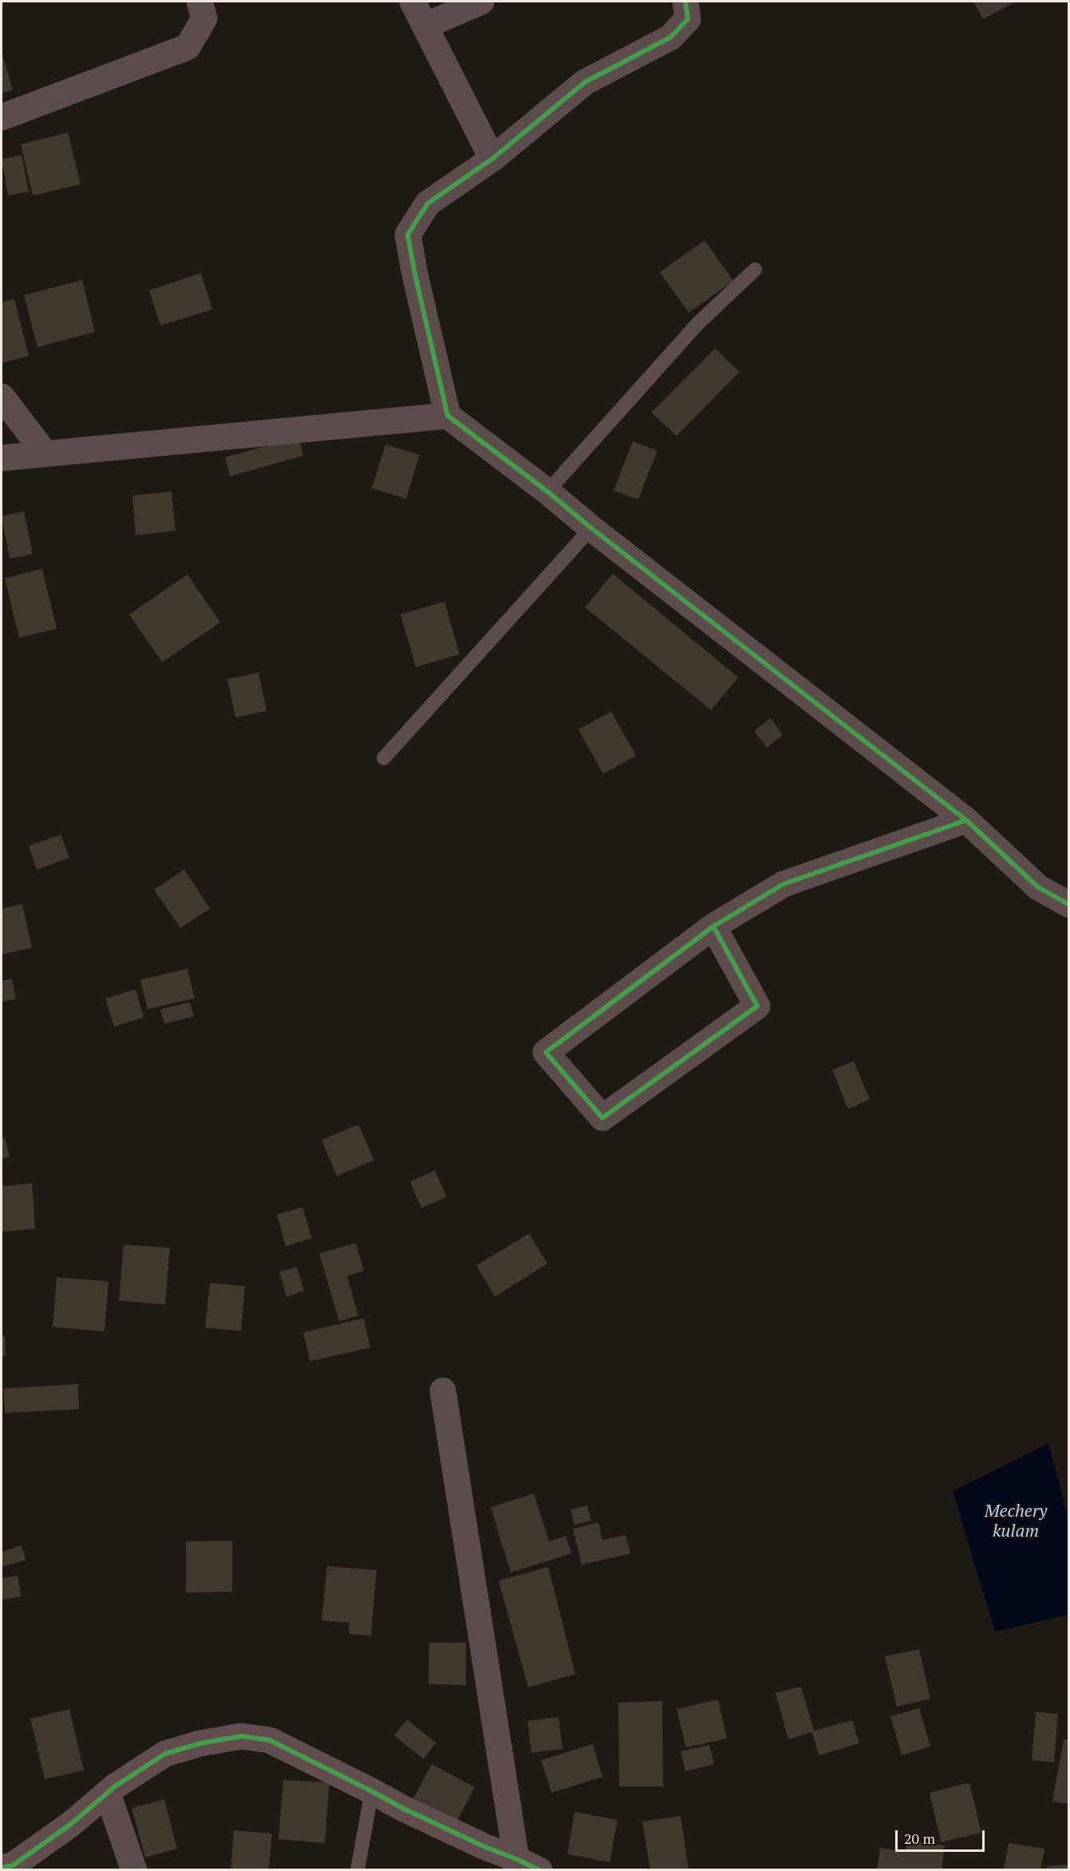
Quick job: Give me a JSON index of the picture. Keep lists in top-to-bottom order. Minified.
{"water":["Mechery kulam"],"scale_bar":"20 m"}
